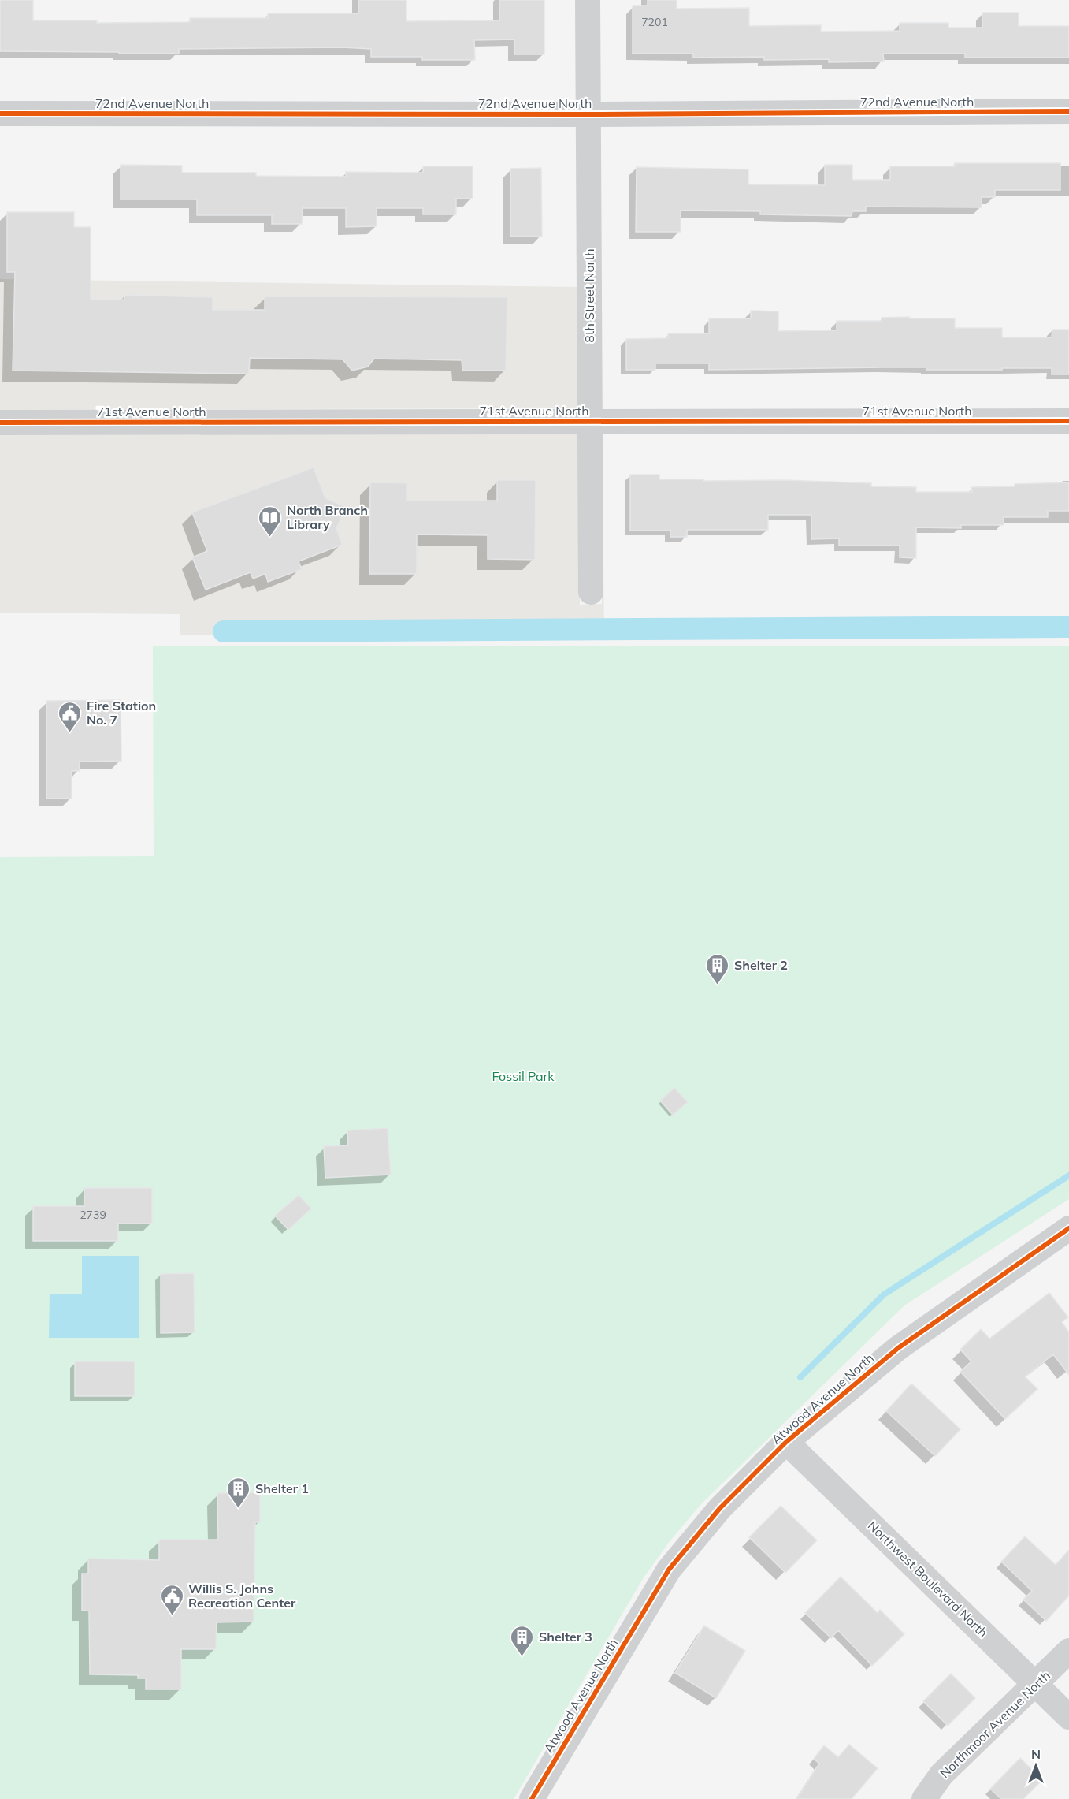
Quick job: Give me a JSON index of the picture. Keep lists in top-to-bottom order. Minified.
{"streets":{"street":["72nd Avenue North","8th Street North","71st Avenue North","Atwood Avenue North","Northwest Boulevard North","Northmoor Avenue North"]},"crossings":[["72nd Avenue North","8th Street North"],["8th Street North","71st Avenue North"],["Atwood Avenue North","Northwest Boulevard North"],["Northwest Boulevard North","Northmoor Avenue North"]],"parks":["Fossil Park"],"places":{"library":["North Branch Library"],"public building":["Fire Station No. 7","Willis S. Johns Recreation Center"],"building":["Shelter 2","Shelter 1","Shelter 3"]},"house_numbers":["7201","2739"],"north":"top"}
